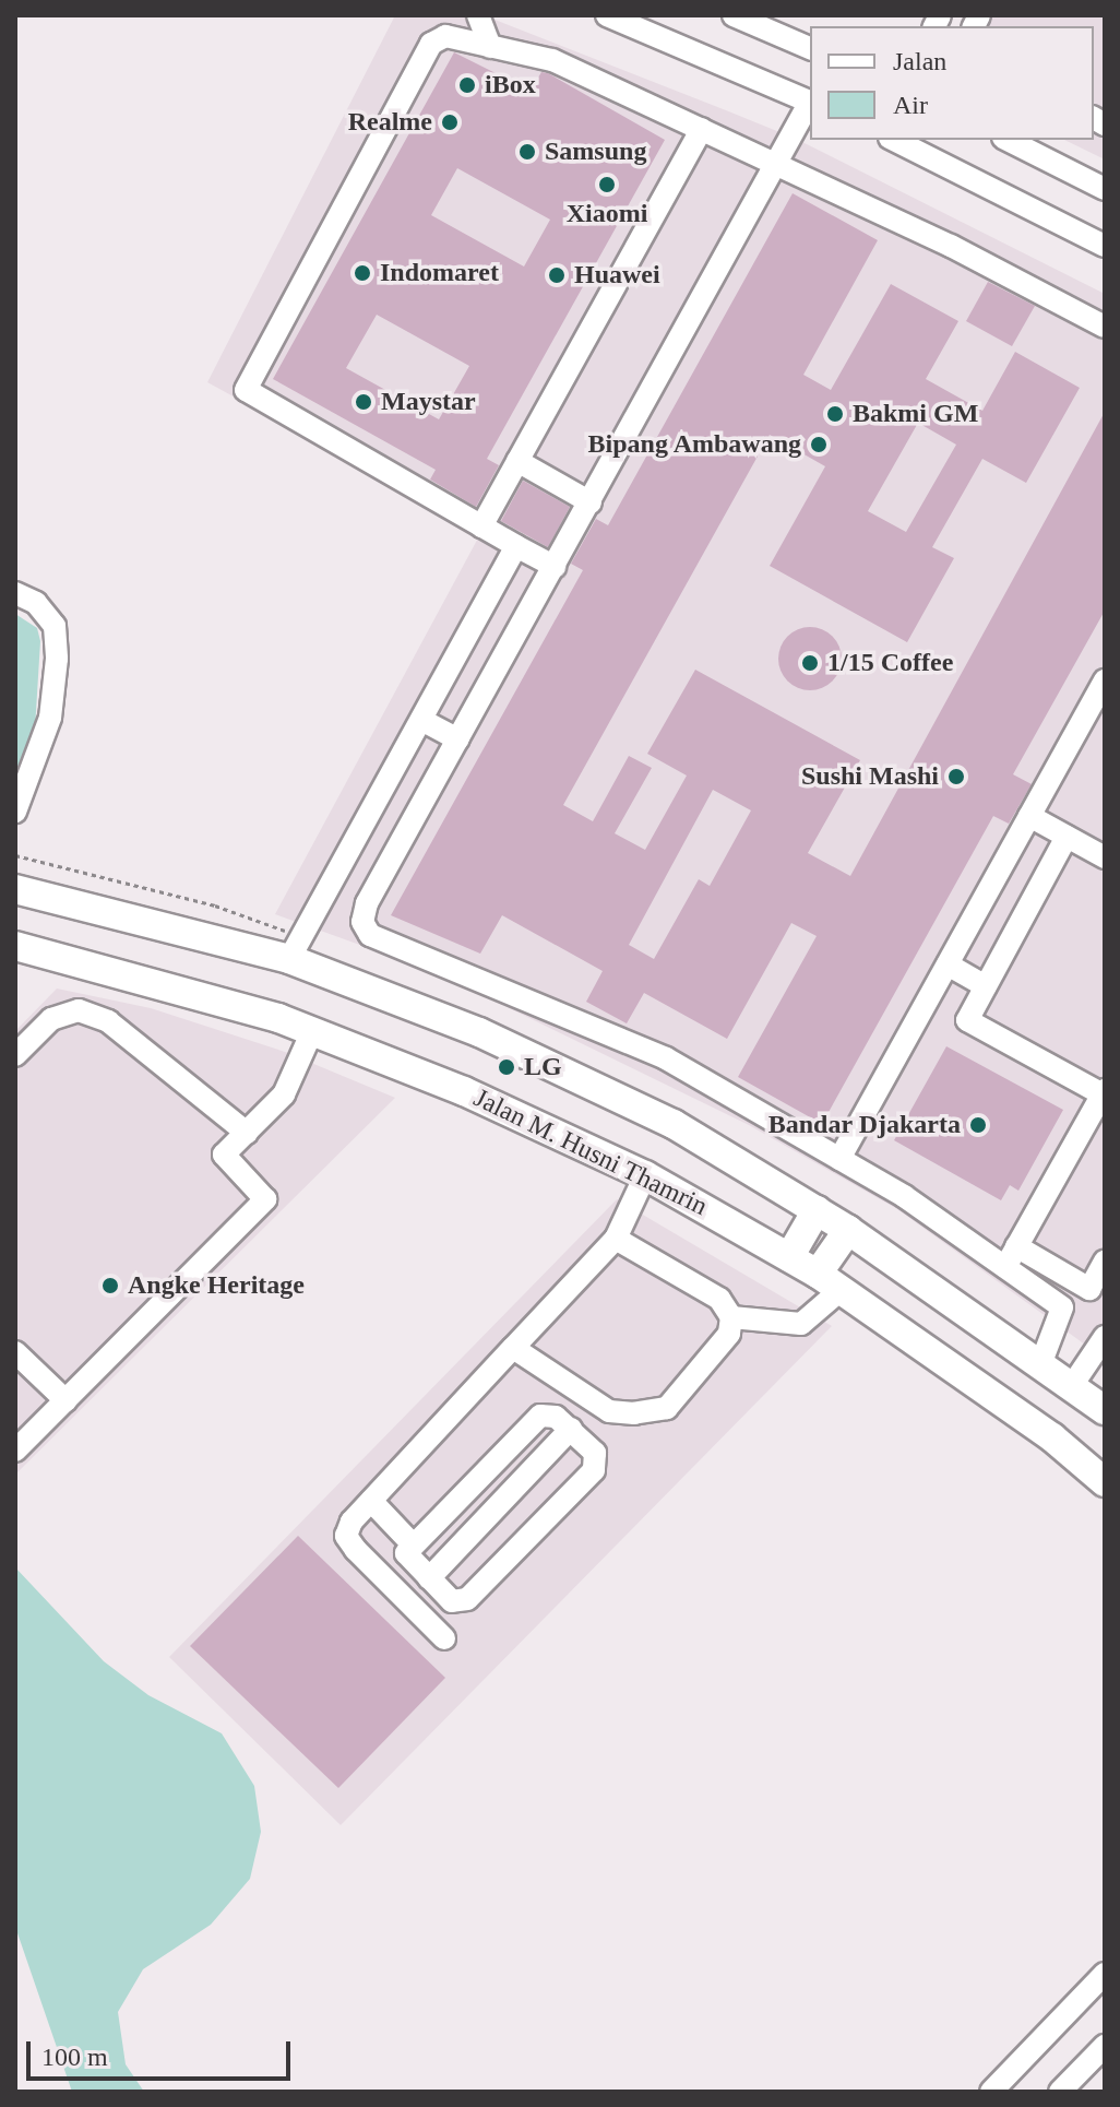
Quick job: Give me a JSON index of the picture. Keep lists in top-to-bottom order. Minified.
{"streets":{"main road":["Jalan M. Husni Thamrin"]},"places":["iBox","Realme","Samsung","Xiaomi","Indomaret","Huawei","Maystar","Bakmi GM","Bipang Ambawang","1/15 Coffee","Sushi Mashi","LG","Bandar Djakarta","Angke Heritage"],"legend":["Jalan","Air"],"scale_bar":"100 m"}
